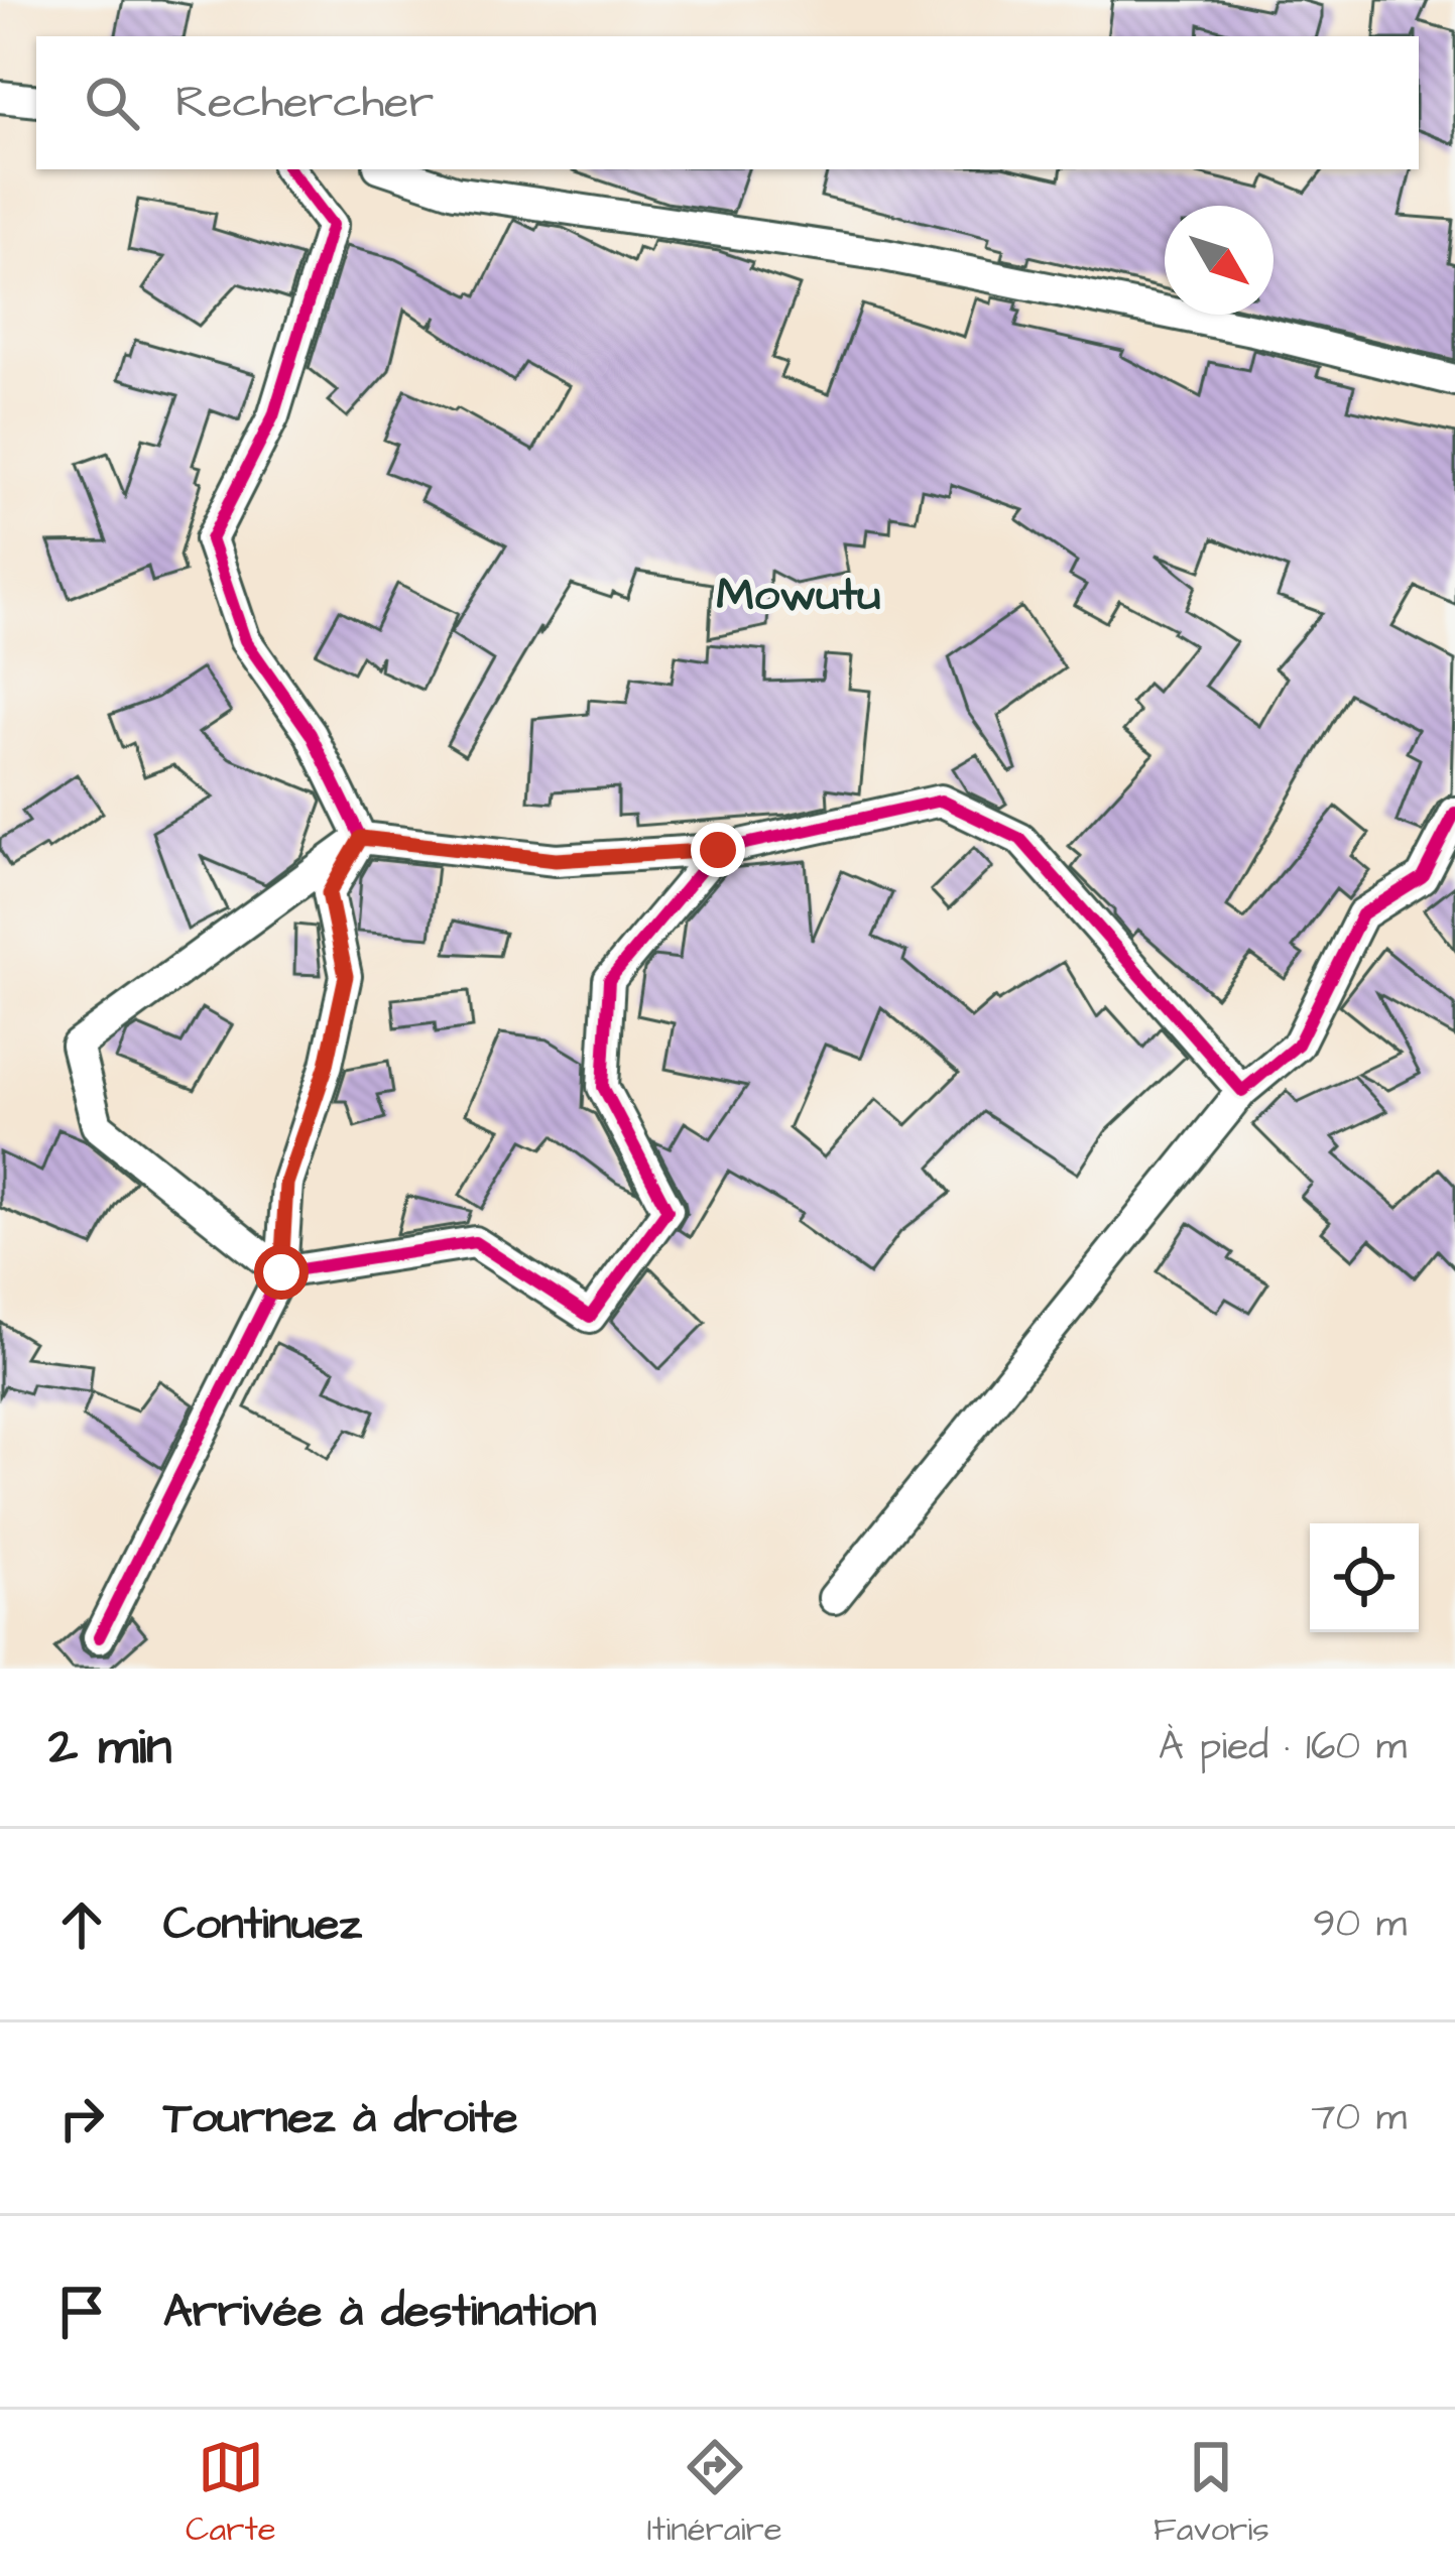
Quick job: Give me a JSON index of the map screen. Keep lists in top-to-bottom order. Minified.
{"districts":["Mowutu"],"north":"bottom right","page":{"search":"Rechercher","heading":["2 min","À pied · 160 m"],"list":[["Continuez","90 m"],["Tournez à droite","70 m"],"Arrivée à destination"],"nav":["Carte","Itinéraire","Favoris"]}}
